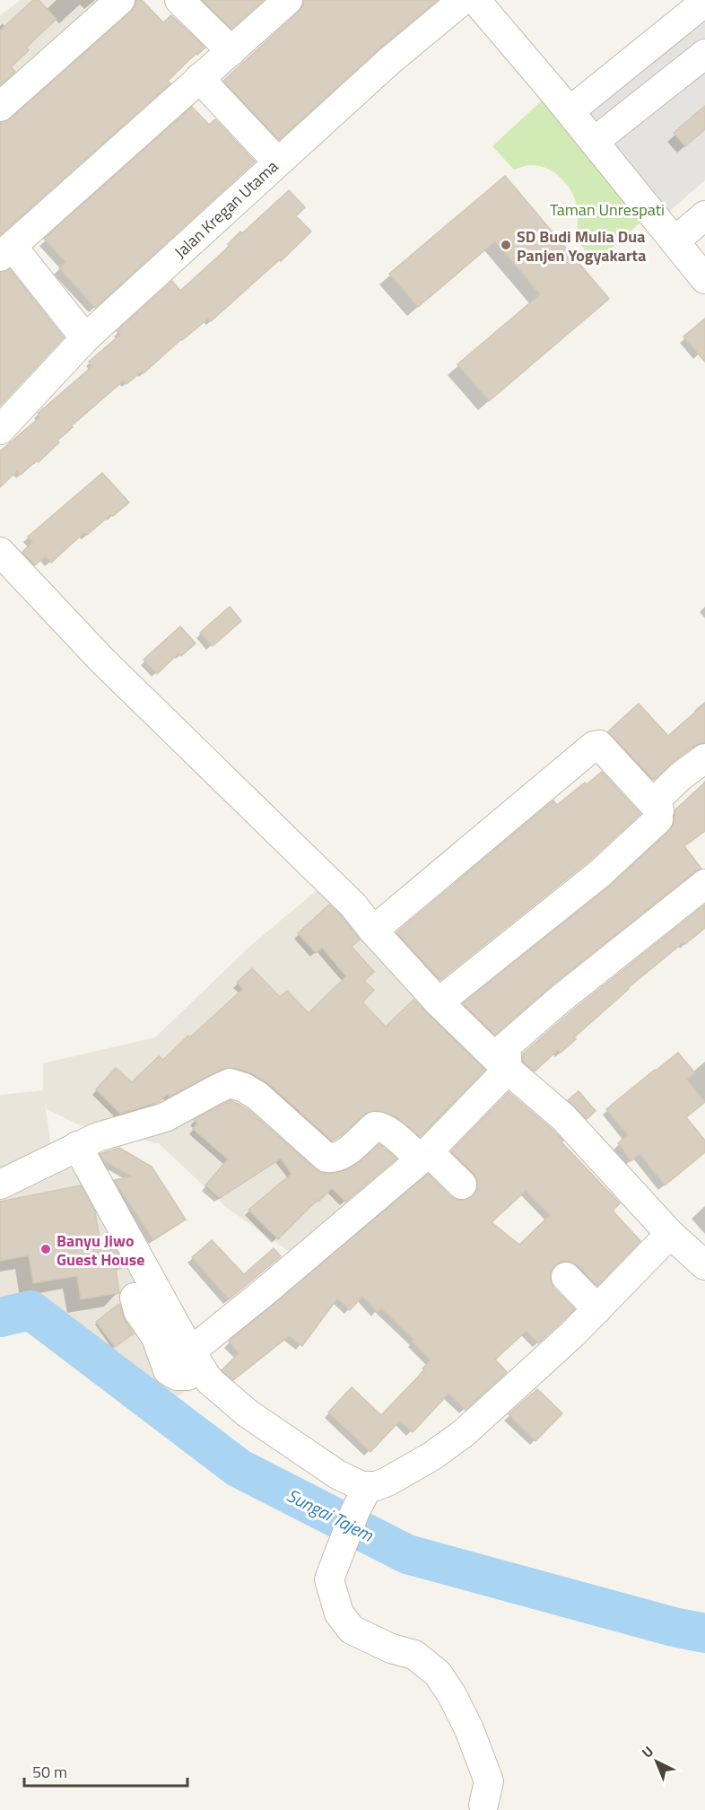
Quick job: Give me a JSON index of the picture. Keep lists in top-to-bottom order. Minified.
{"streets":{"street":["Jalan Kregan Utama"]},"water":["Sungai Tajem"],"parks":["Taman Unrespati"],"places":["SD Budi Mulia Dua Panjen Yogyakarta","Banyu Jiwo Guest House"],"scale_bar":"50 m","north":"top left"}
